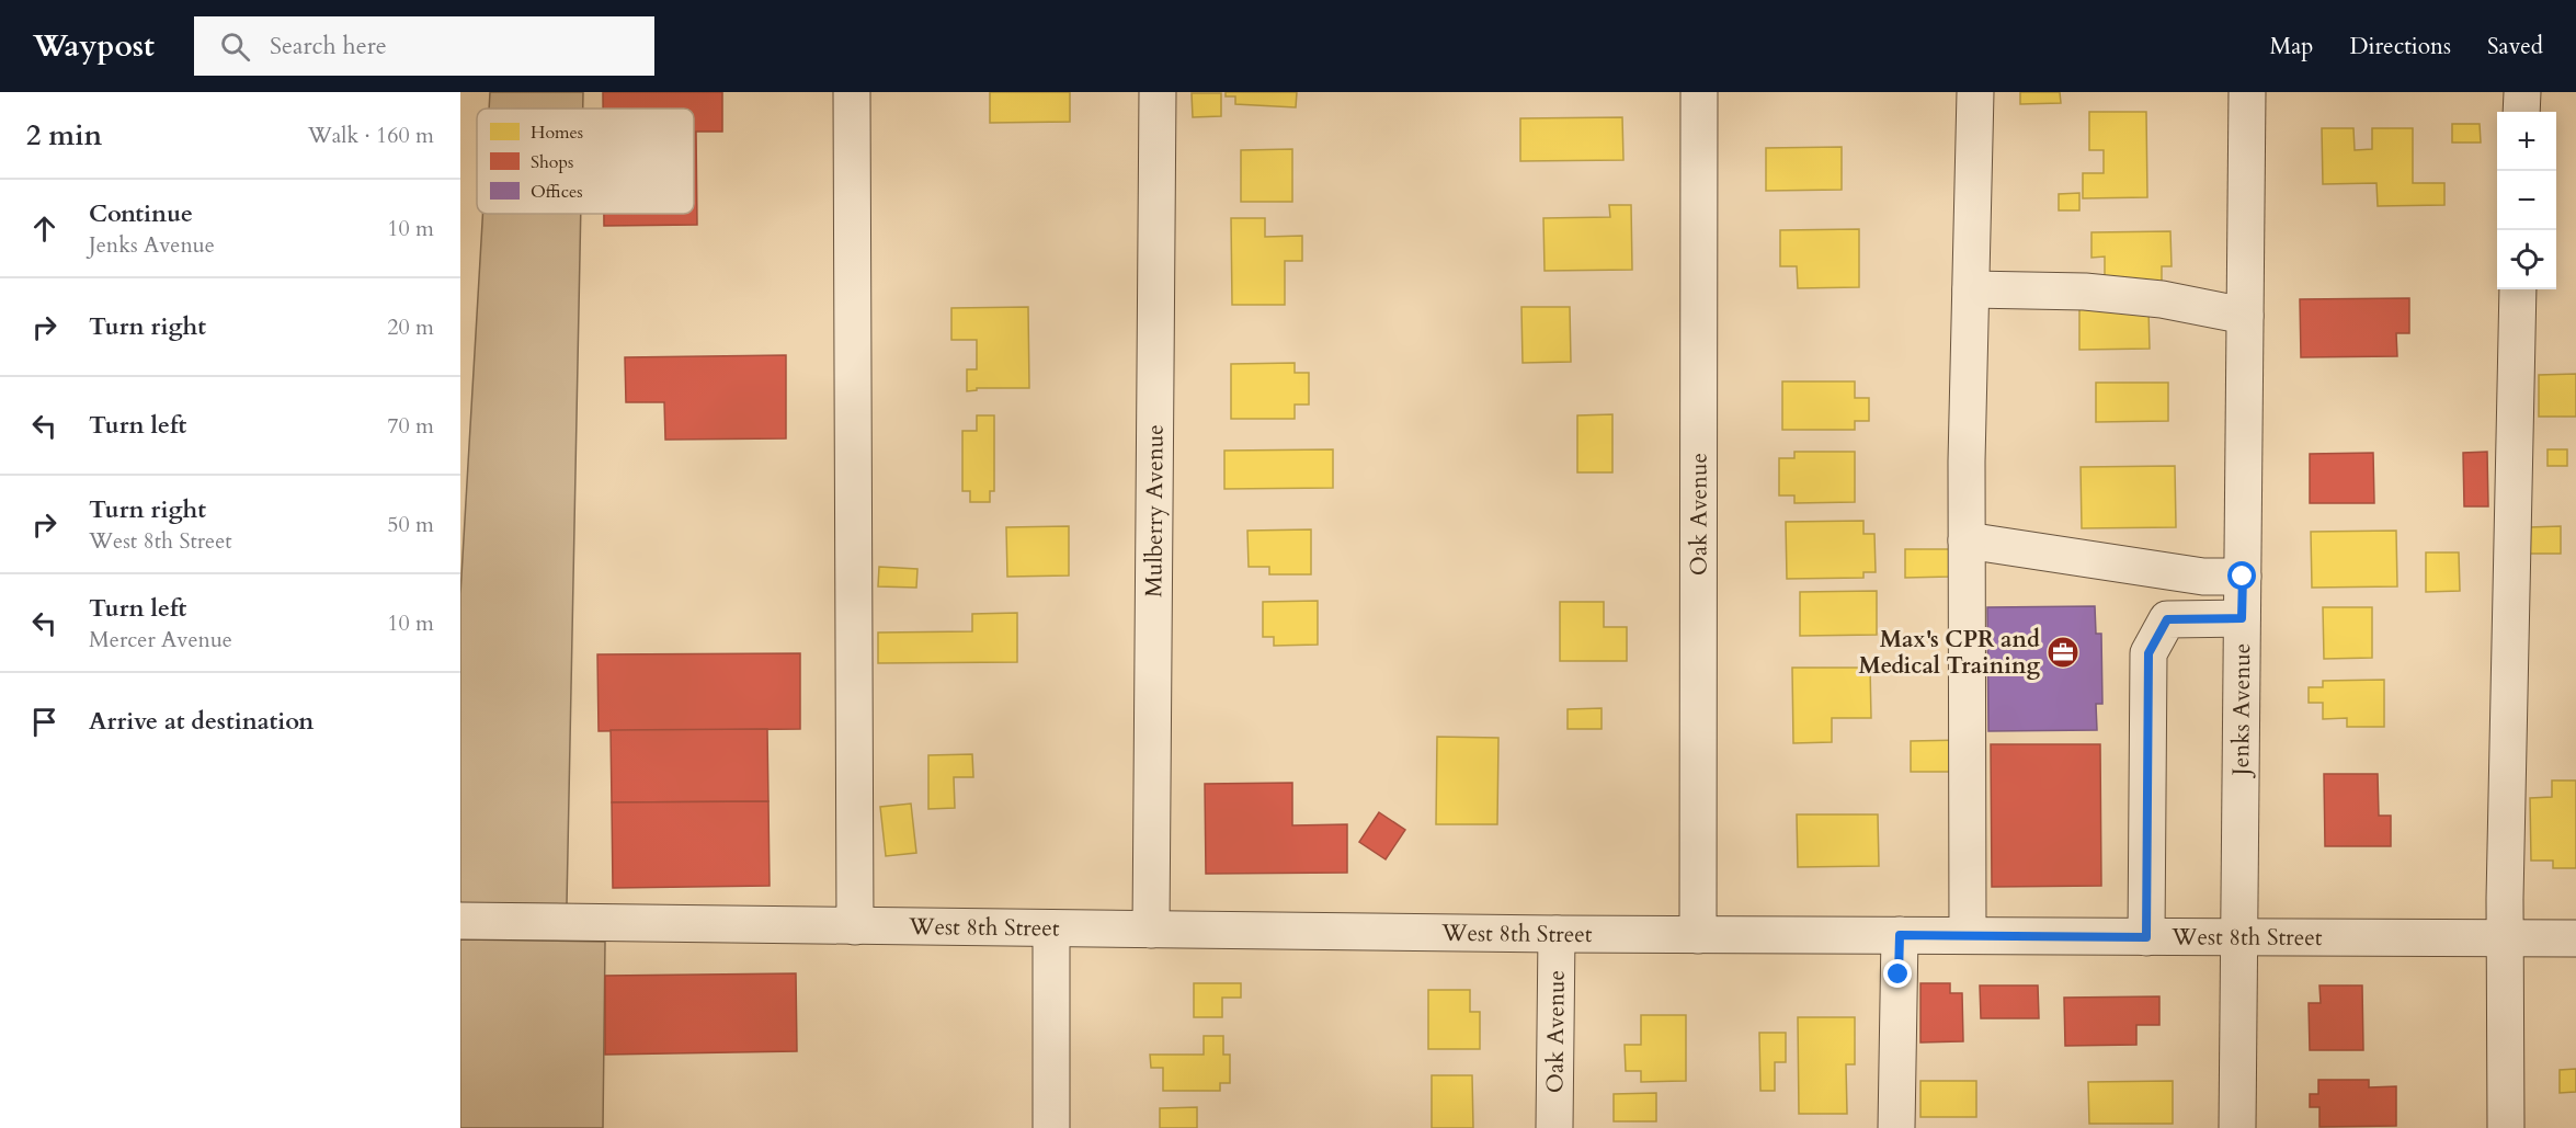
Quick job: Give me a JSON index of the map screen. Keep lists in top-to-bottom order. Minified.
{"streets":{"street":["Mulberry Avenue","Oak Avenue","Jenks Avenue","West 8th Street"]},"crossings":[["Mulberry Avenue","West 8th Street"],["Oak Avenue","West 8th Street"],["Jenks Avenue","West 8th Street"]],"places":{"office":["Max's CPR and Medical Training"]},"legend":["Homes","Shops","Offices"],"page":{"header":"Waypost","search":"Search here","nav":["Map","Directions","Saved"],"heading":["2 min","Walk · 160 m"],"map_buttons":["+","−"],"list":[["Continue","Jenks Avenue","10 m"],["Turn right","20 m"],["Turn left","70 m"],["Turn right","West 8th Street","50 m"],["Turn left","Mercer Avenue","10 m"],"Arrive at destination"]}}
